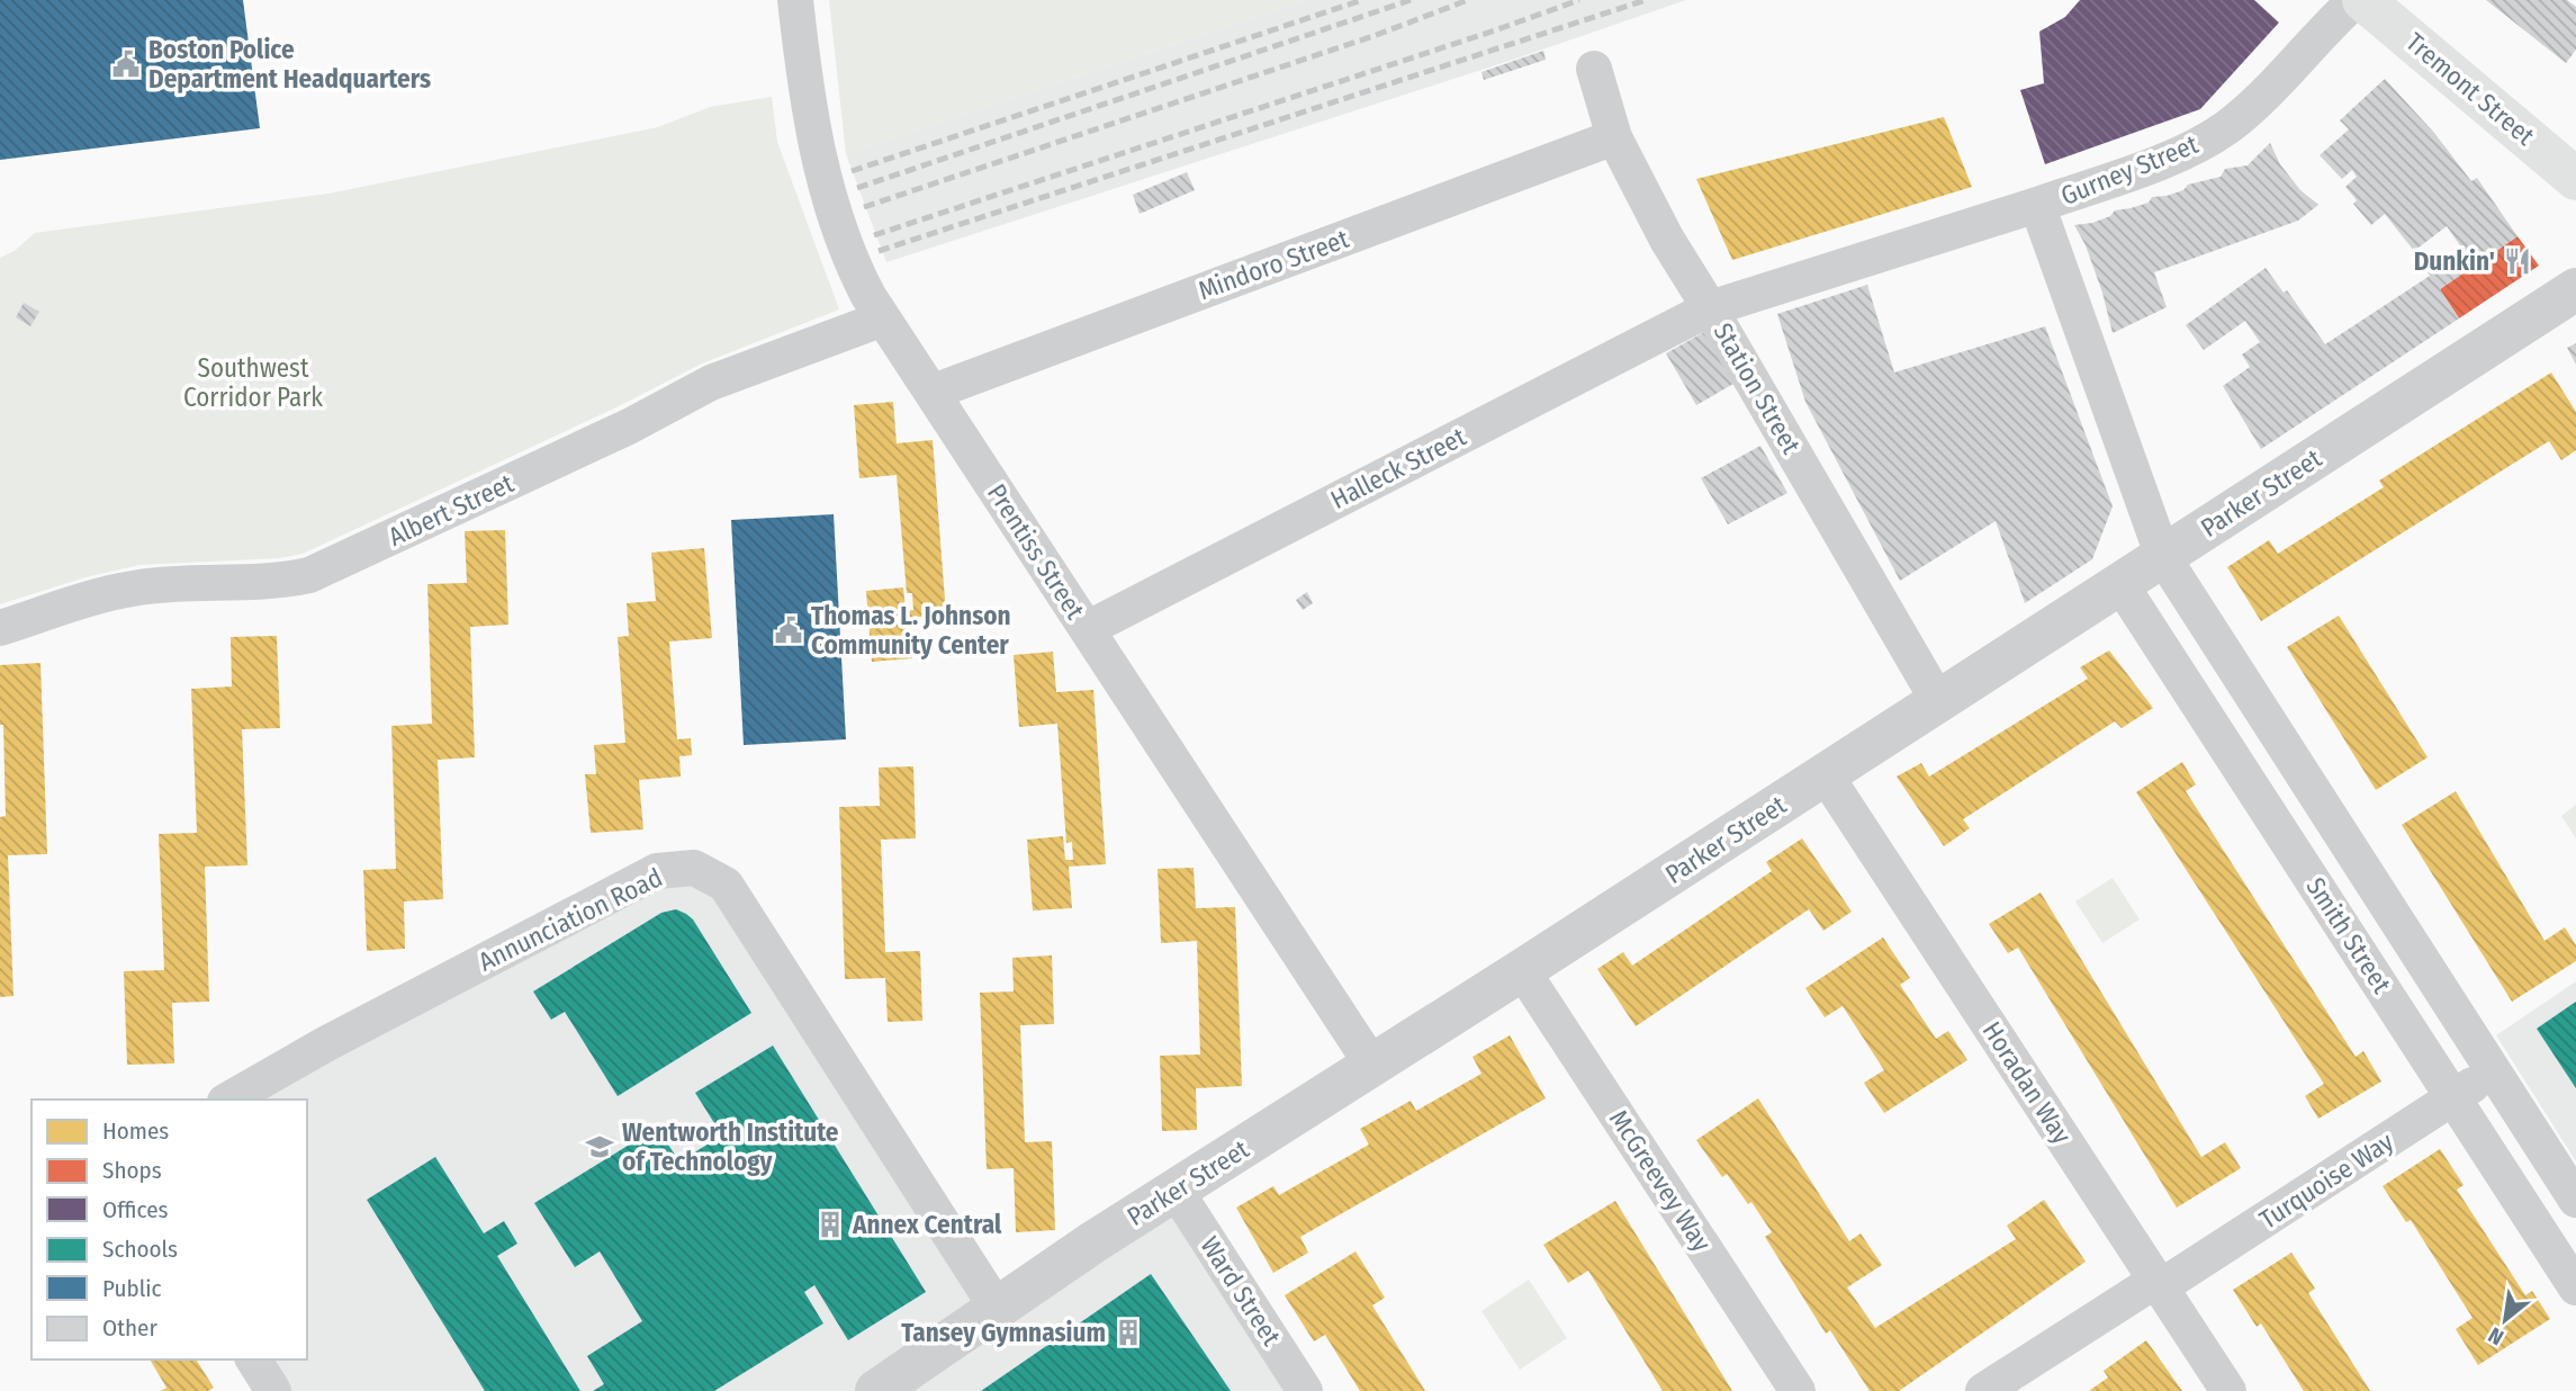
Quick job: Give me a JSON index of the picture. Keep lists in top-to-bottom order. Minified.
{"streets":{"main road":["Tremont Street"],"street":["Gurney Street","Mindoro Street","Station Street","Halleck Street","Parker Street","Albert Street","Prentiss Street","Annunciation Road","Smith Street","Horadan Way","McGreevey Way","Turquoise Way","Ward Street"]},"crossings":[["Gurney Street","Station Street"],["Gurney Street","Halleck Street"],["Gurney Street","Parker Street"],["Gurney Street","Smith Street"],["Mindoro Street","Station Street"],["Mindoro Street","Prentiss Street"],["Station Street","Halleck Street"],["Station Street","Parker Street"],["Halleck Street","Prentiss Street"],["Parker Street","Prentiss Street"],["Parker Street","Annunciation Road"],["Parker Street","Smith Street"],["Parker Street","Horadan Way"],["Parker Street","McGreevey Way"],["Parker Street","Ward Street"],["Albert Street","Prentiss Street"],["Smith Street","Turquoise Way"],["Horadan Way","Turquoise Way"]],"parks":["Southwest Corridor Park"],"places":{"public building":["Boston Police Department Headquarters","Thomas L. Johnson Community Center"],"restaurant":["Dunkin'"],"school or university":["Wentworth Institute of Technology"],"building":["Annex Central","Tansey Gymnasium"]},"legend":["Homes","Shops","Offices","Schools","Public","Other"],"north":"bottom left"}
